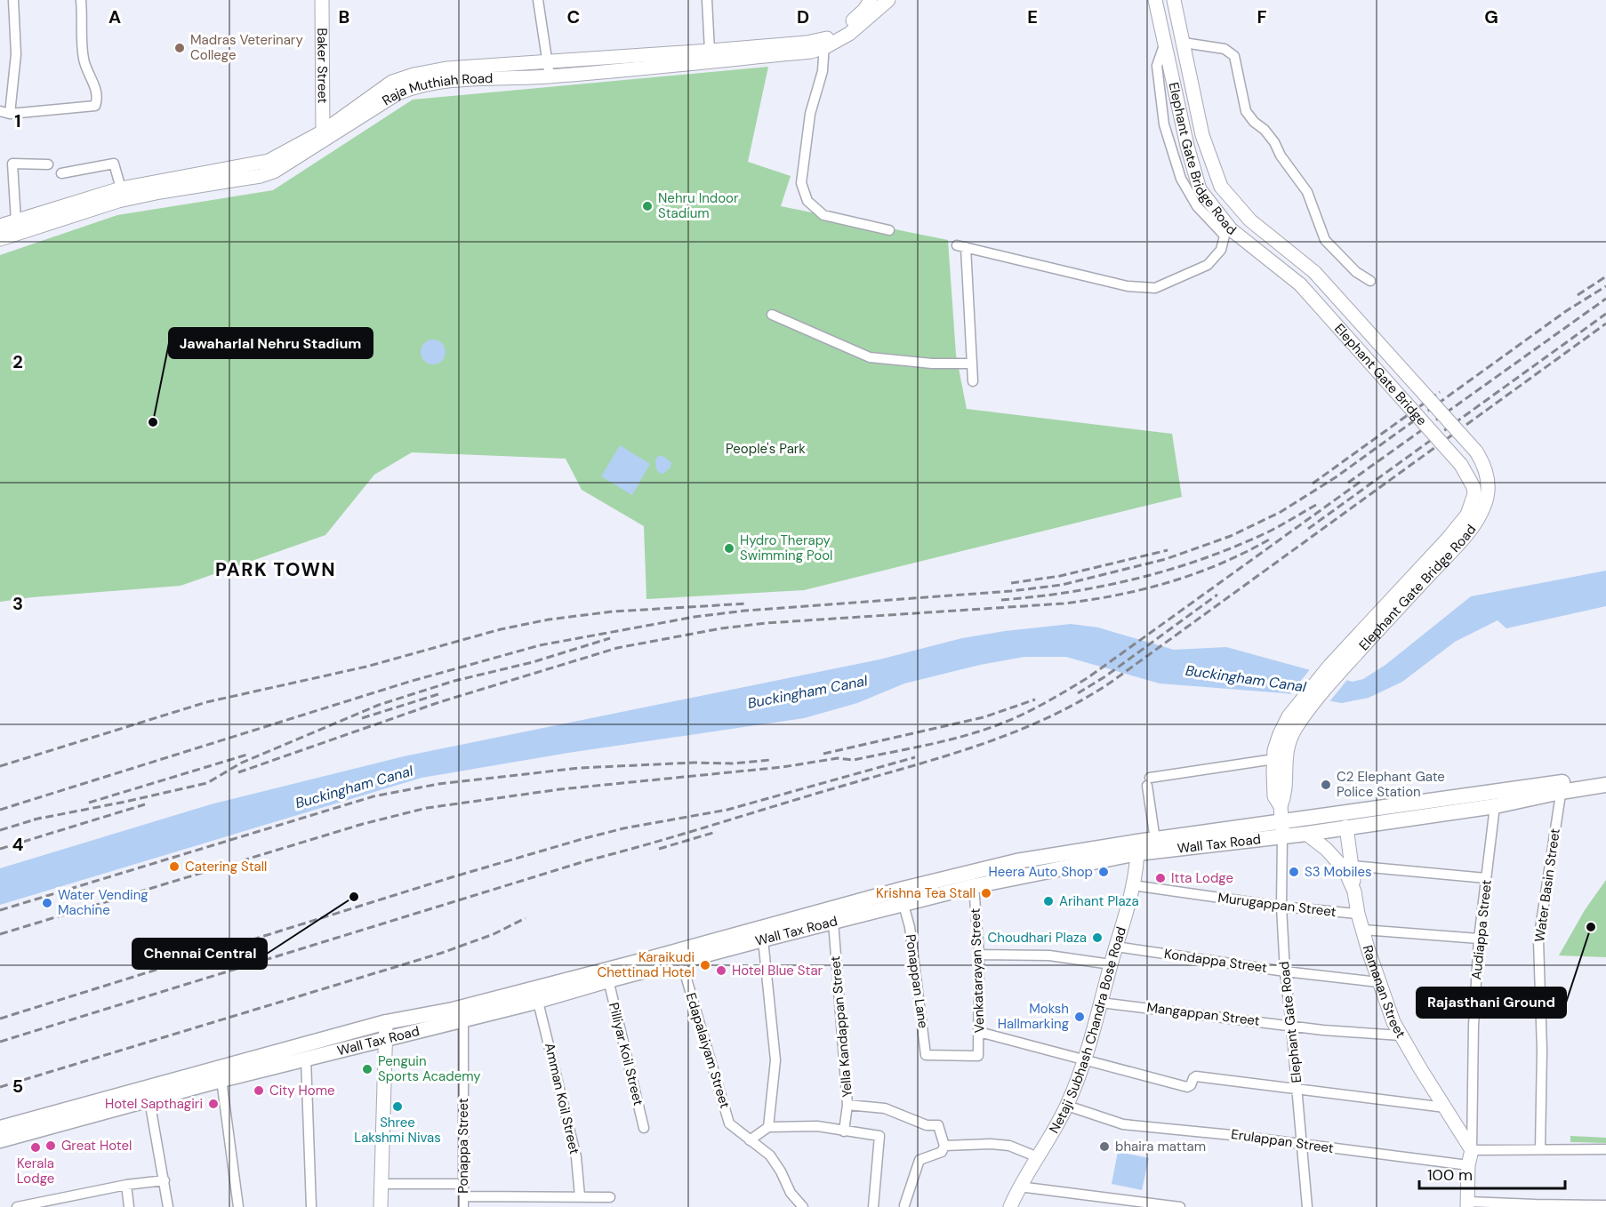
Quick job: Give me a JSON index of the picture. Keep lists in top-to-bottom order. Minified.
{"streets":{"main road":["Baker Street","Raja Muthiah Road","Elephant Gate Bridge Road","Elephant Gate Bridge","Wall Tax Road","Ramanan Street","Netaji Subhash Chandra Bose Road"],"street":["Water Basin Street","Murugappan Street","Audiappa Street","Kondappa Street","Venkatarayan Street","Ponappan Lane","Mangappan Street","Elephant Gate Road","Yella Kandappan Street","Edapalaiyam Street","Pilliyar Koil Street","Amman Koil Street","Erulappan Street","Ponappa Street"]},"crossings":[["Baker Street","Raja Muthiah Road"],["Elephant Gate Bridge Road","Elephant Gate Bridge"],["Wall Tax Road","Water Basin Street"],["Wall Tax Road","Audiappa Street"],["Wall Tax Road","Venkatarayan Street"],["Wall Tax Road","Ponappan Lane"],["Wall Tax Road","Ramanan Street"],["Wall Tax Road","Elephant Gate Road"],["Wall Tax Road","Yella Kandappan Street"],["Wall Tax Road","Netaji Subhash Chandra Bose Road"],["Wall Tax Road","Edapalaiyam Street"],["Wall Tax Road","Pilliyar Koil Street"],["Wall Tax Road","Amman Koil Street"],["Wall Tax Road","Ponappa Street"],["Murugappan Street","Ramanan Street"],["Murugappan Street","Elephant Gate Road"],["Murugappan Street","Netaji Subhash Chandra Bose Road"],["Audiappa Street","Ramanan Street"],["Kondappa Street","Ramanan Street"],["Kondappa Street","Elephant Gate Road"],["Kondappa Street","Netaji Subhash Chandra Bose Road"],["Venkatarayan Street","Ponappan Lane"],["Ramanan Street","Mangappan Street"],["Mangappan Street","Elephant Gate Road"],["Mangappan Street","Netaji Subhash Chandra Bose Road"],["Elephant Gate Road","Erulappan Street"],["Netaji Subhash Chandra Bose Road","Erulappan Street"]],"districts":["PARK TOWN"],"water":["Buckingham Canal"],"parks":["People's Park"],"places":["Madras Veterinary College","Nehru Indoor Stadium","Jawaharlal Nehru Stadium","Hydro Therapy Swimming Pool","C2 Elephant Gate Police Station","Catering Stall","Heera Auto Shop","S3 Mobiles","Itta Lodge","Krishna Tea Stall","Chennai Central","Arihant Plaza","Water Vending Machine","Rajasthani Ground","Choudhari Plaza","Karaikudi Chettinad Hotel","Hotel Blue Star","Moksh Hallmarking","Penguin Sports Academy","City Home","Hotel Sapthagiri","Shree Lakshmi Nivas","Great Hotel","bhaira mattam","Kerala Lodge"],"scale_bar":"100 m","grid":{"columns":["A","B","C","D","E","F","G"],"rows":["1","2","3","4","5"]}}
